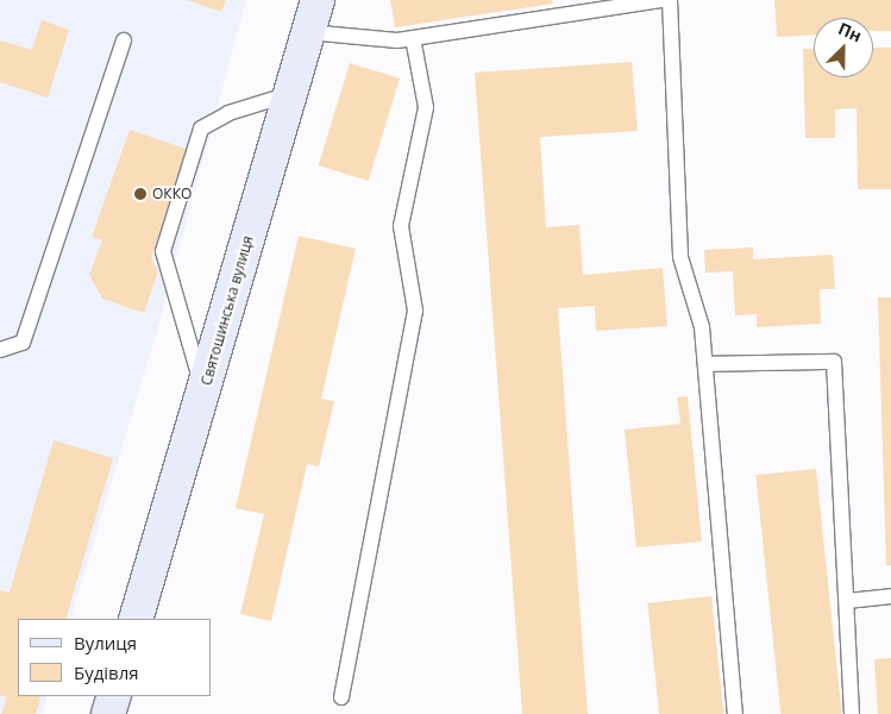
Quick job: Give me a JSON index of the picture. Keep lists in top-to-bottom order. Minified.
{"streets":{"main road":["Святошинська вулиця"]},"places":["ОККО"],"legend":["Вулиця","Будівля"],"north":"top right"}
